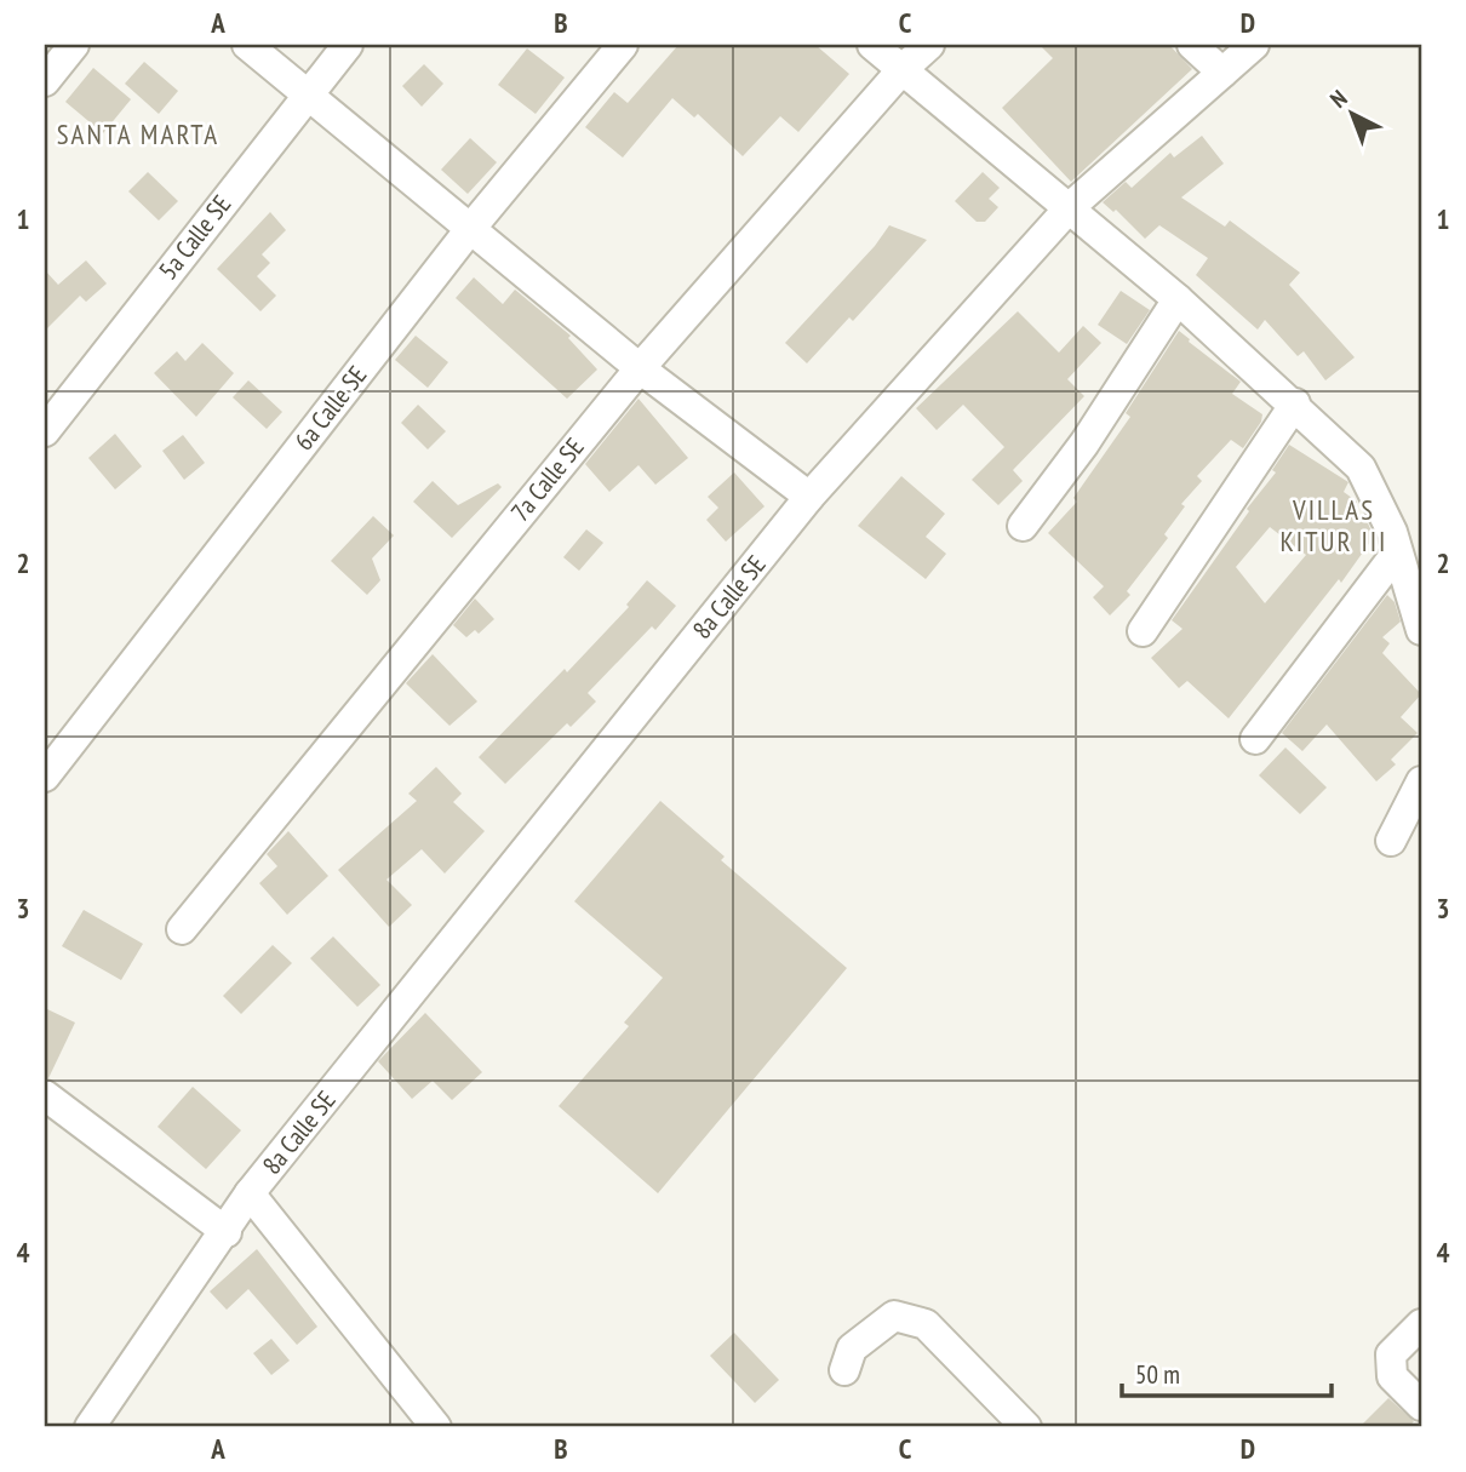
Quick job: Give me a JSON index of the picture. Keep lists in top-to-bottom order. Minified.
{"streets":{"street":["5a Calle SE","6a Calle SE","7a Calle SE","8a Calle SE"]},"districts":["SANTA MARTA","VILLAS KITUR III"],"scale_bar":"50 m","north":"top left","grid":{"columns":["A","B","C","D"],"rows":["1","2","3","4"]}}
